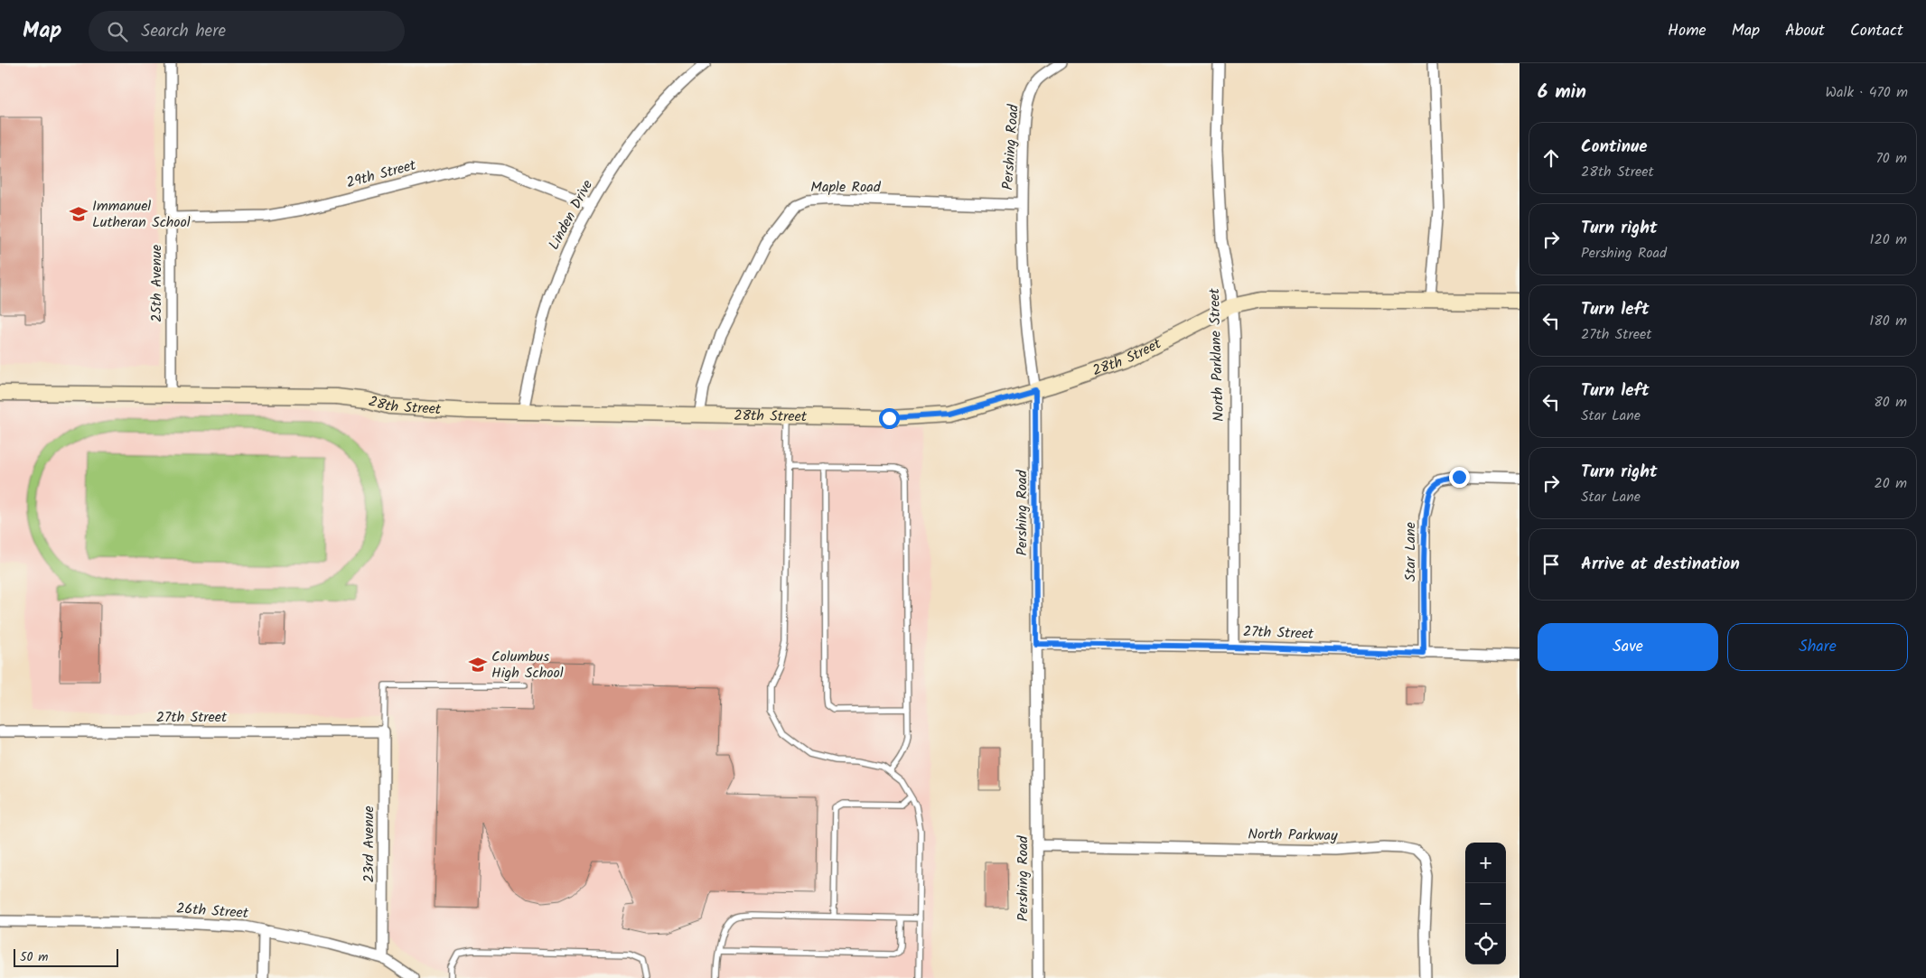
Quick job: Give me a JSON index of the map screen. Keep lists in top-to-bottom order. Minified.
{"streets":{"street":["Pershing Road","29th Street","Maple Road","Linden Drive","25th Avenue","North Parklane Street","28th Street","Star Lane","27th Street","North Parkway","23rd Avenue","26th Street"]},"crossings":[["Pershing Road","Maple Road"],["Pershing Road","28th Street"],["Pershing Road","27th Street"],["Pershing Road","North Parkway"],["29th Street","Linden Drive"],["29th Street","25th Avenue"],["Maple Road","28th Street"],["Linden Drive","28th Street"],["25th Avenue","28th Street"],["North Parklane Street","28th Street"],["North Parklane Street","27th Street"],["Star Lane","27th Street"],["27th Street","23rd Avenue"],["23rd Avenue","26th Street"]],"places":{"school or university":["Immanuel Lutheran School","Columbus High School"]},"scale_bar":"50 m","page":{"header":"Map","search":"Search here","nav":["Home","Map","About","Contact"],"heading":["6 min","Walk · 470 m"],"list":[["Continue","28th Street","70 m"],["Turn right","Pershing Road","120 m"],["Turn left","27th Street","180 m"],["Turn left","Star Lane","80 m"],["Turn right","Star Lane","20 m"],"Arrive at destination"],"buttons":["Save","Share"],"map_buttons":["+","−"],"scale":"50 m"}}
